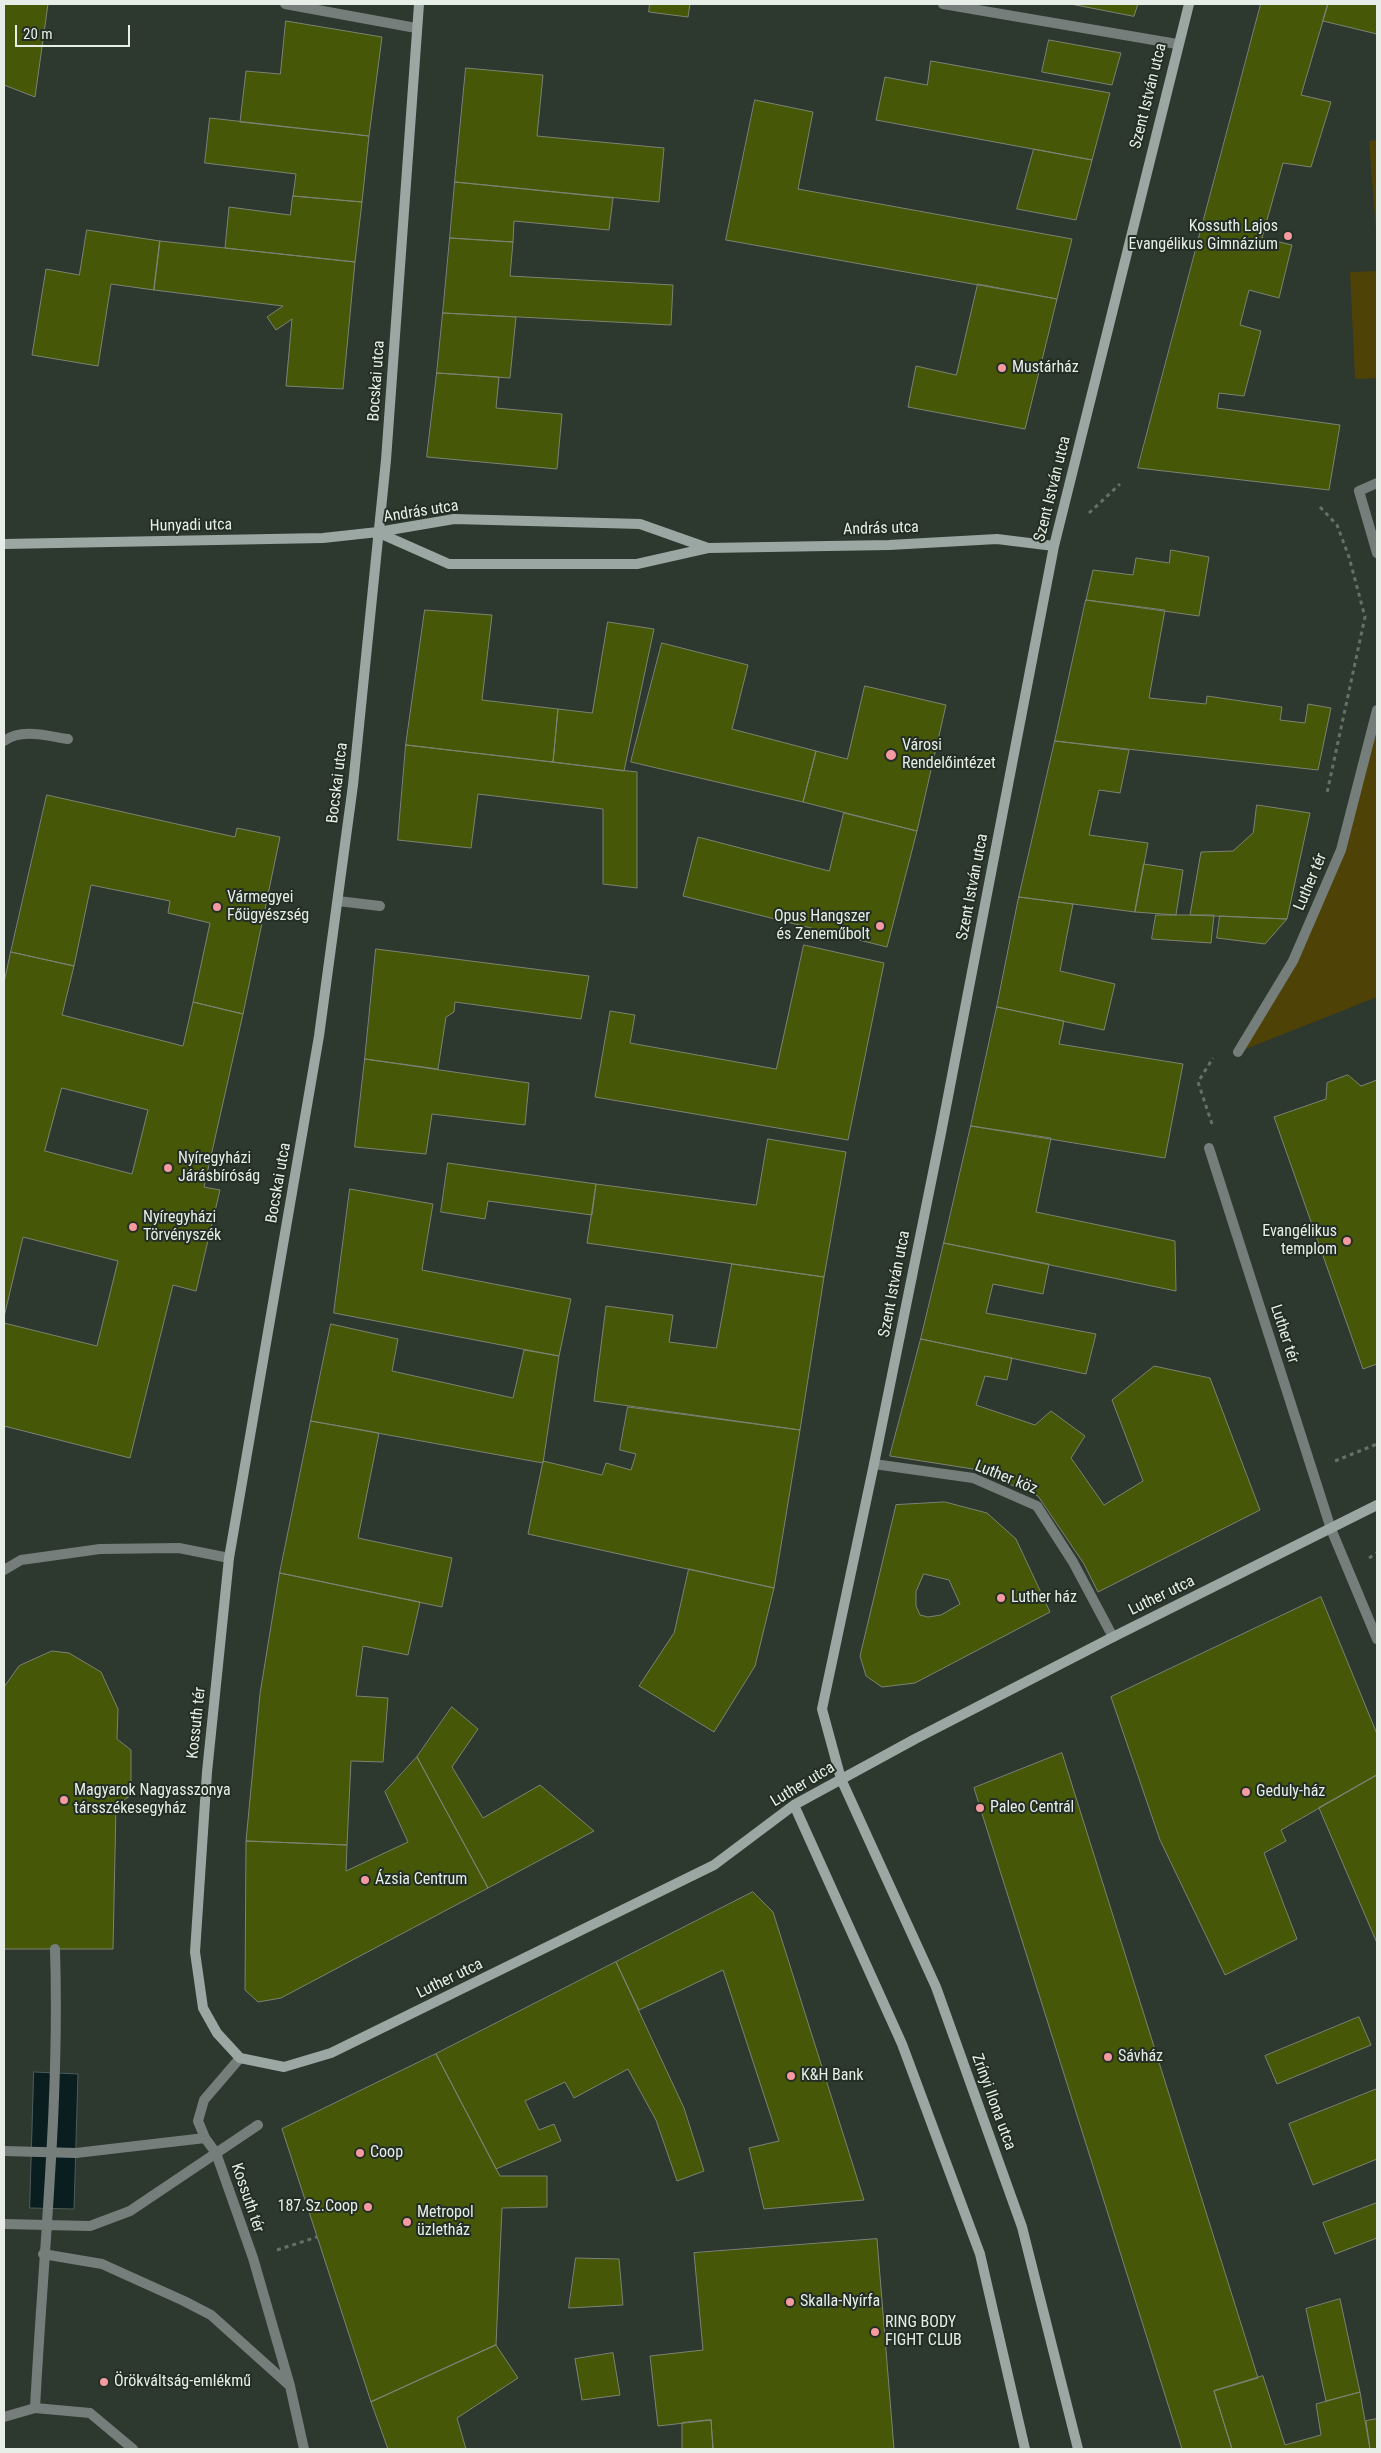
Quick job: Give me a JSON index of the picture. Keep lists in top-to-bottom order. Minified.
{"streets":{"street":["Szent István utca","Bocskai utca","András utca","Hunyadi utca","Luther tér","Luther köz","Luther utca","Kossuth tér","Zrínyi Ilona utca"]},"crossings":[["Szent István utca","András utca"],["Szent István utca","Luther köz"],["Szent István utca","Luther utca"],["Szent István utca","Zrínyi Ilona utca"],["Bocskai utca","András utca"],["Bocskai utca","Hunyadi utca"],["Bocskai utca","Kossuth tér"],["András utca","Hunyadi utca"],["Luther tér","Luther utca"],["Luther köz","Luther utca"],["Luther utca","Kossuth tér"],["Luther utca","Zrínyi Ilona utca"]],"places":["Kossuth Lajos Evangélikus Gimnázium","Mustárház","Városi Rendelőintézet","Vármegyei Főügyészség","Opus Hangszer és Zeneműbolt","Nyíregyházi Járásbíróság","Nyíregyházi Törvényszék","Evangélikus templom","Luther ház","Geduly-ház","Magyarok Nagyasszonya társszékesegyház","Paleo Centrál","Ázsia Centrum","Sávház","K&H Bank","Coop","187.Sz.Coop","Metropol üzletház","Skalla-Nyírfa","RING BODY FIGHT CLUB","Örökváltság-emlékmű"],"scale_bar":"20 m"}
